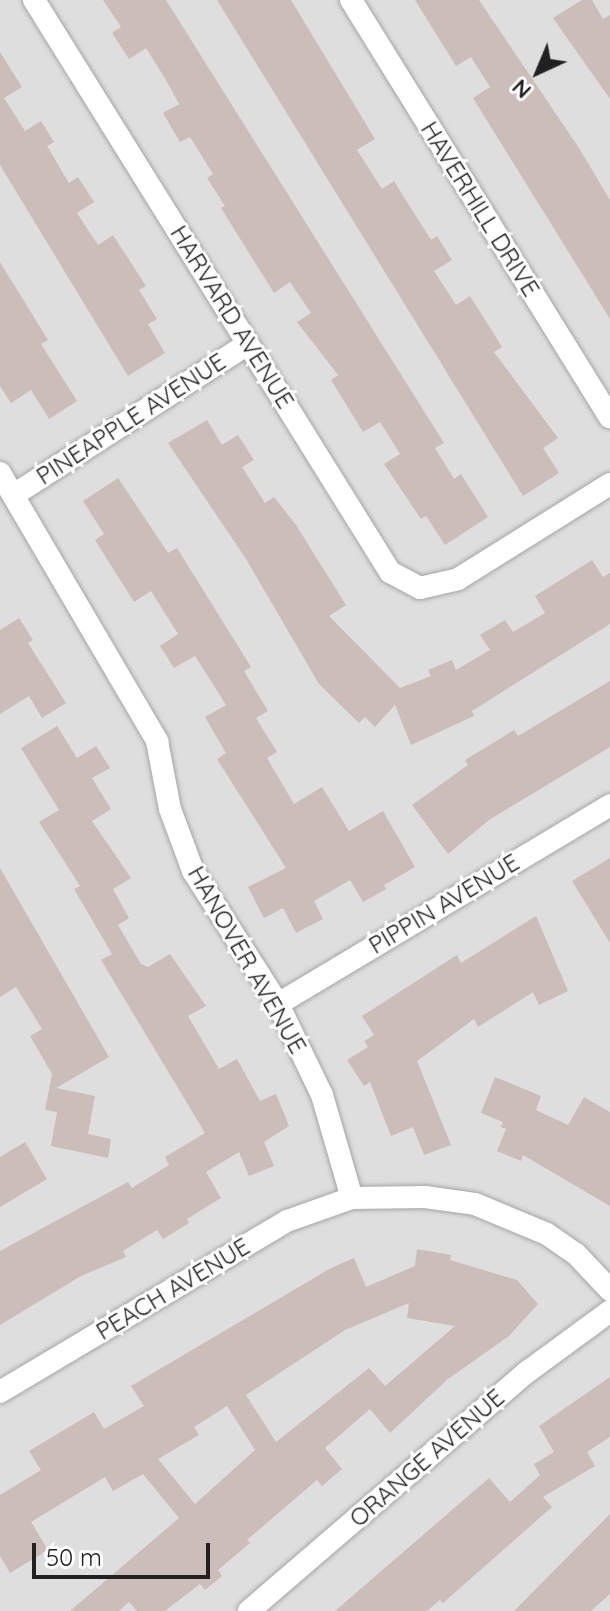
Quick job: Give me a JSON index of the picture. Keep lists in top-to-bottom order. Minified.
{"streets":{"street":["HAVERHILL DRIVE","HARVARD AVENUE","PINEAPPLE AVENUE","PIPPIN AVENUE","HANOVER AVENUE","PEACH AVENUE","ORANGE AVENUE"]},"crossings":[["HARVARD AVENUE","PINEAPPLE AVENUE"],["PINEAPPLE AVENUE","HANOVER AVENUE"],["PIPPIN AVENUE","HANOVER AVENUE"],["HANOVER AVENUE","PEACH AVENUE"]],"scale_bar":"50 m","north":"bottom left"}
